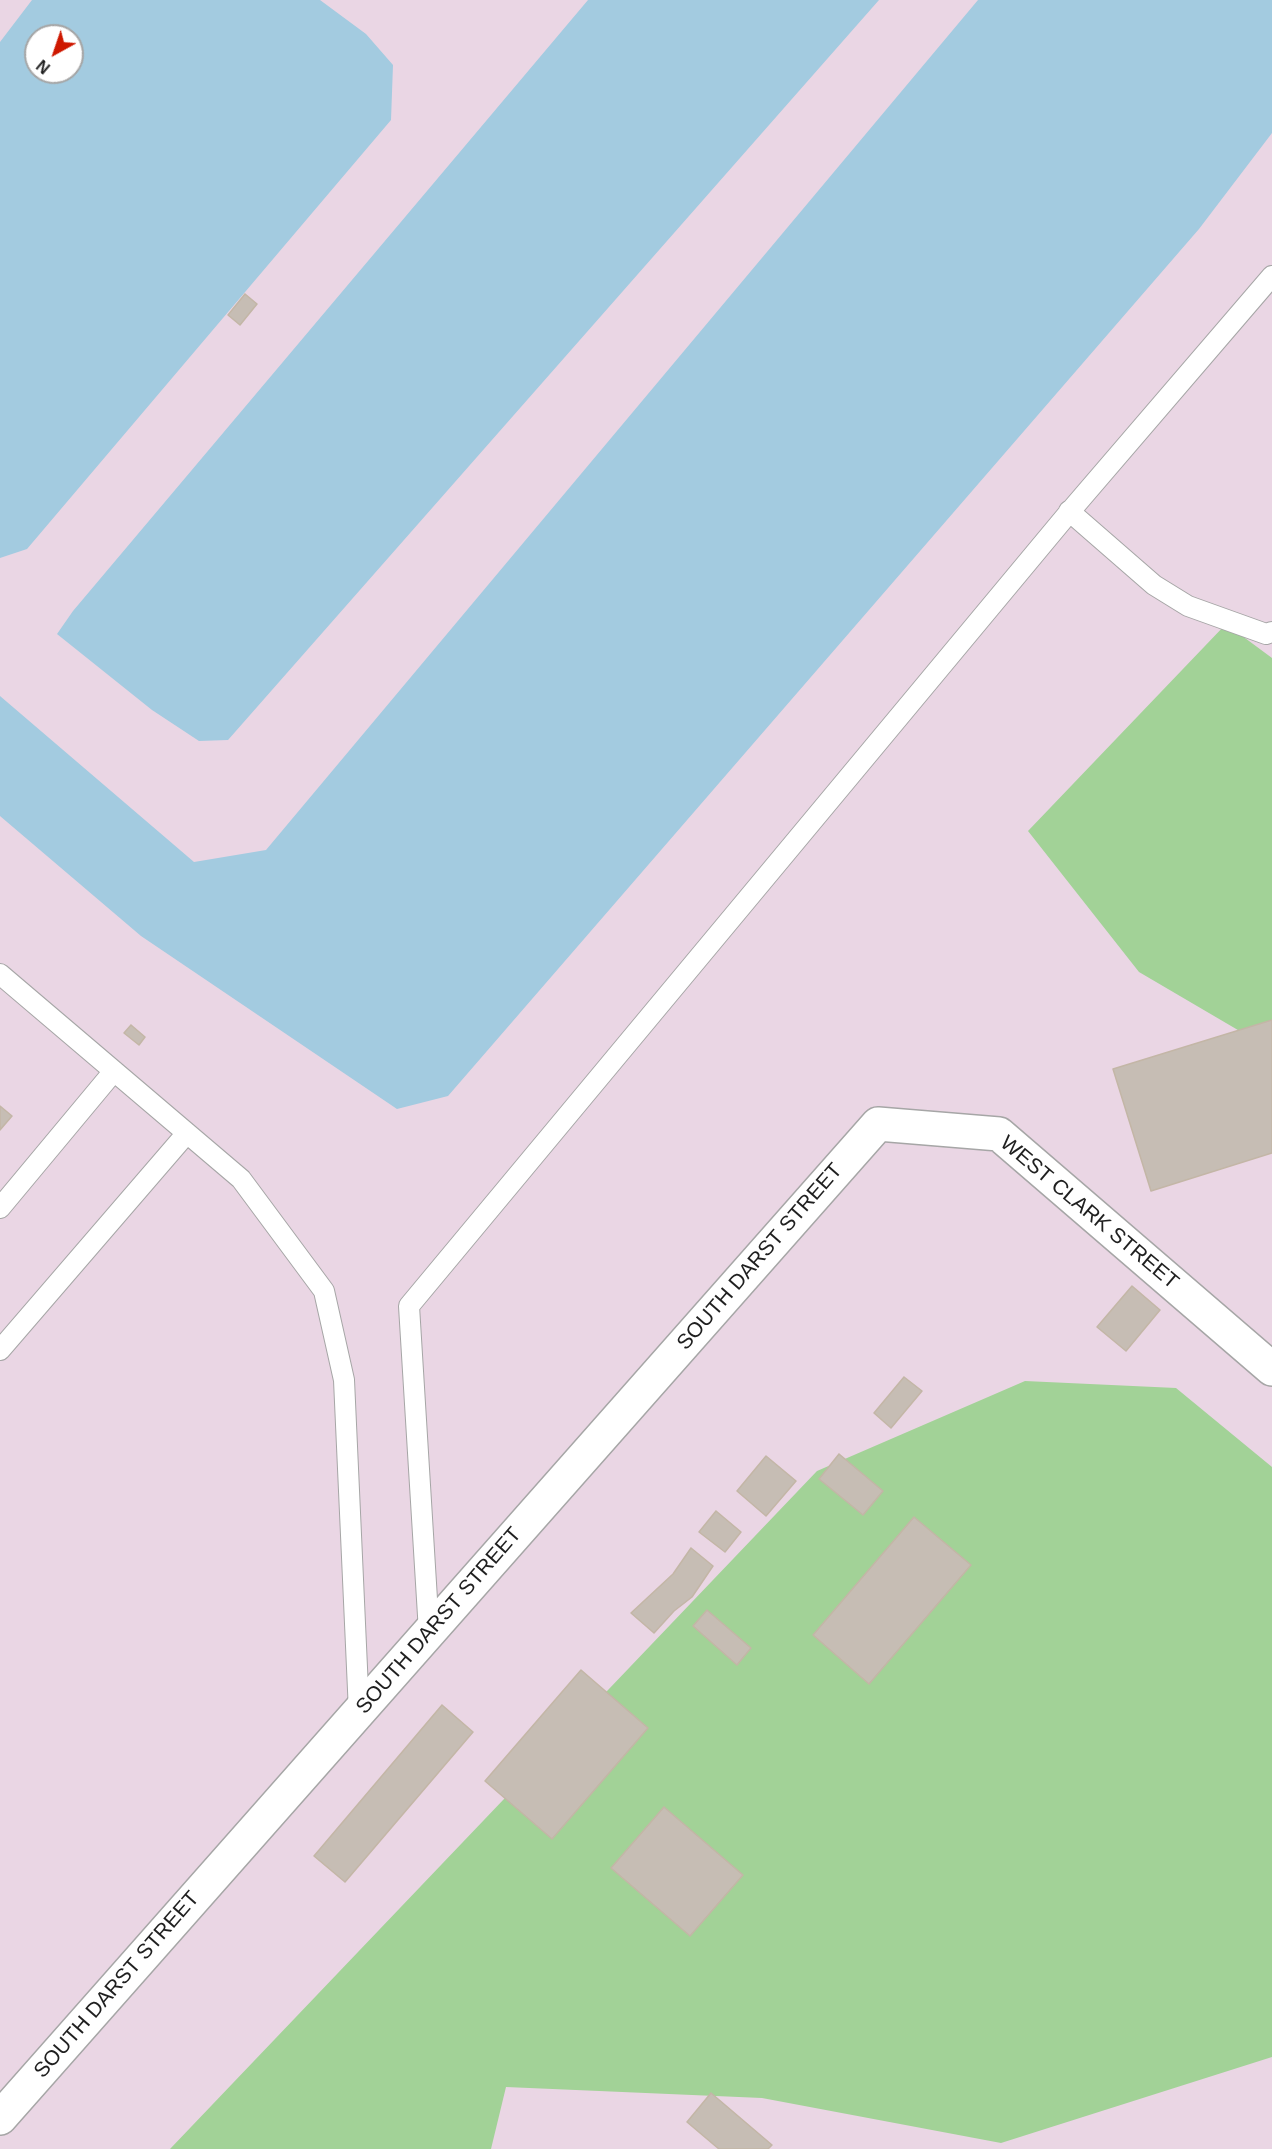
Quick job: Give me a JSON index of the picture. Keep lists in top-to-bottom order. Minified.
{"streets":{"street":["WEST CLARK STREET","SOUTH DARST STREET"]},"crossings":[["WEST CLARK STREET","SOUTH DARST STREET"]],"north":"bottom left"}
